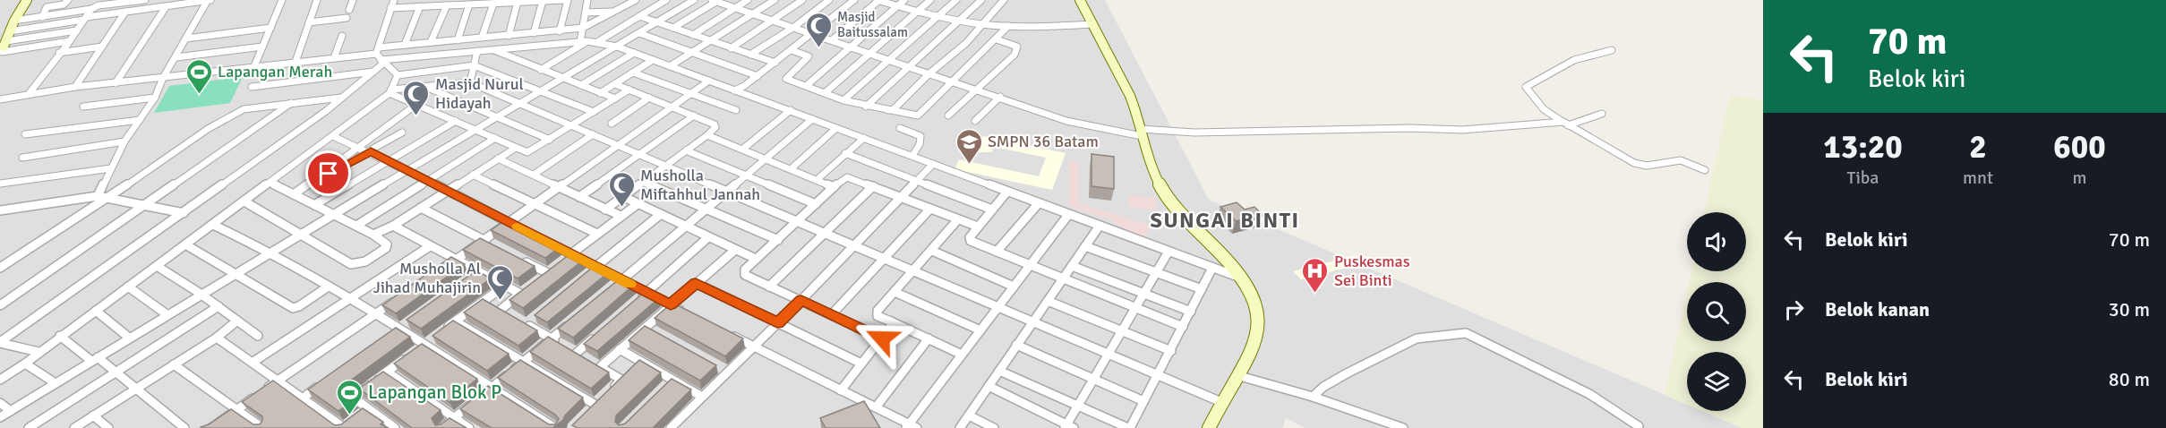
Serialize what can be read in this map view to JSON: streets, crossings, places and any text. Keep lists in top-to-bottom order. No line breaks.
{"districts":["SUNGAI BINTI"],"places":{"mosque":["Masjid Baitussalam","Masjid Nurul Hidayah","Musholla Miftahhul Jannah","Musholla Al Jihad Muhajirin"],"sports":["Lapangan Merah","Lapangan Blok P"],"school or university":["SMPN 36 Batam"],"hospital":["Puskesmas Sei Binti"]},"page":{"turn":["70 m","Belok kiri"],"eta":["13:20","Tiba","2","mnt","600","m"],"list":[{"name":"Belok kiri","value":"70 m"},{"name":"Belok kanan","value":"30 m"},{"name":"Belok kiri","value":"80 m"}]}}
